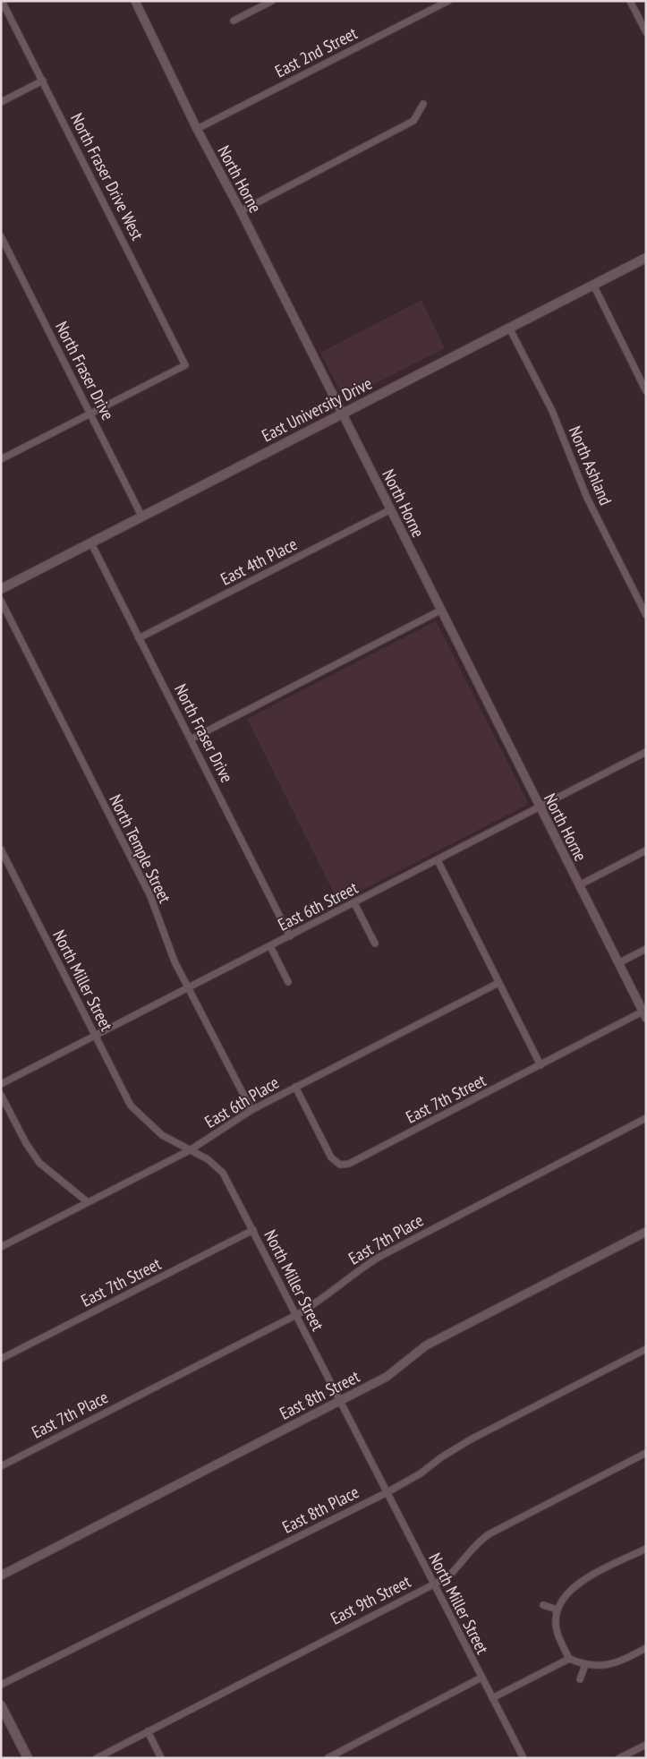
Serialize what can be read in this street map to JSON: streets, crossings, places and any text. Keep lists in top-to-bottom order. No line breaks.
{"streets":{"main road":["East University Drive"],"street":["East 2nd Street","North Fraser Drive West","North Horne","North Fraser Drive","North Ashland","East 4th Place","North Temple Street","East 6th Street","North Miller Street","East 7th Street","East 6th Place","East 7th Place","East 8th Street","East 8th Place","East 9th Street"]},"crossings":[["East 2nd Street","North Horne"],["North Fraser Drive West","North Fraser Drive"],["North Horne","East University Drive"],["North Horne","East 4th Place"],["North Horne","East 6th Street"],["North Horne","East 7th Street"],["North Fraser Drive","East University Drive"],["North Fraser Drive","East 4th Place"],["North Fraser Drive","East 6th Street"],["East University Drive","North Ashland"],["North Temple Street","East 6th Street"],["North Temple Street","East 6th Place"],["East 6th Street","North Miller Street"],["North Miller Street","East 7th Street"],["North Miller Street","East 6th Place"],["North Miller Street","East 7th Place"],["North Miller Street","East 8th Street"],["North Miller Street","East 8th Place"],["North Miller Street","East 9th Street"],["East 7th Street","East 6th Place"]]}
